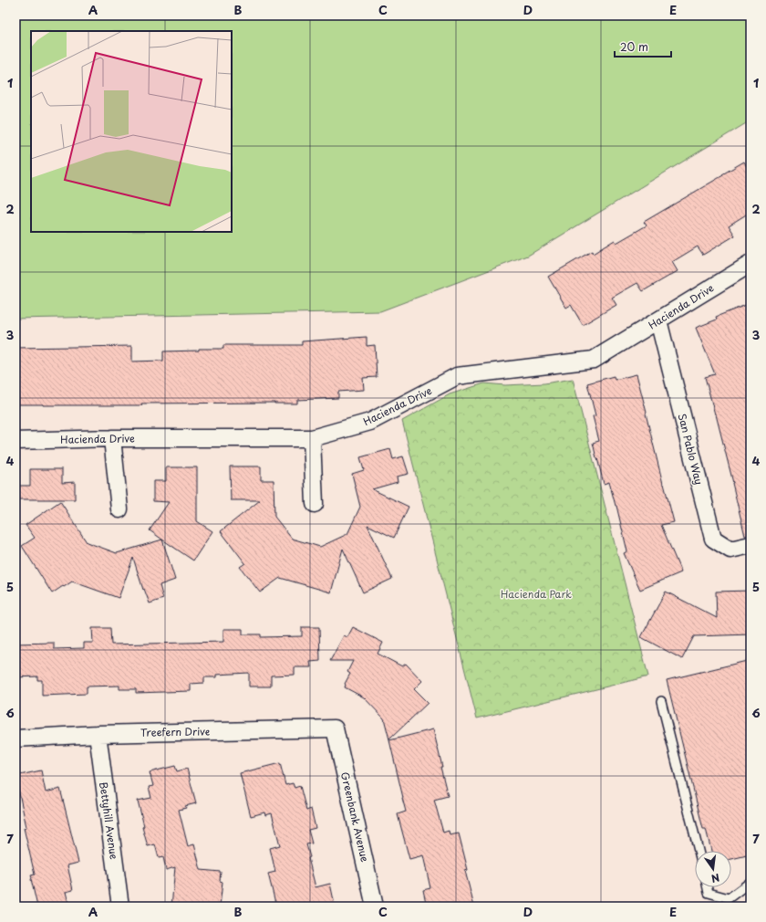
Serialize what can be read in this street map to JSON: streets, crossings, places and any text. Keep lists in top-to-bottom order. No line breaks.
{"streets":{"street":["Hacienda Drive","San Pablo Way","Treefern Drive","Greenbank Avenue","Bettyhill Avenue"]},"crossings":[["Hacienda Drive","San Pablo Way"],["Treefern Drive","Greenbank Avenue"],["Treefern Drive","Bettyhill Avenue"]],"parks":["Hacienda Park"],"scale_bar":"20 m","north":"bottom","grid":{"columns":["A","B","C","D","E"],"rows":["1","2","3","4","5","6","7"]}}
